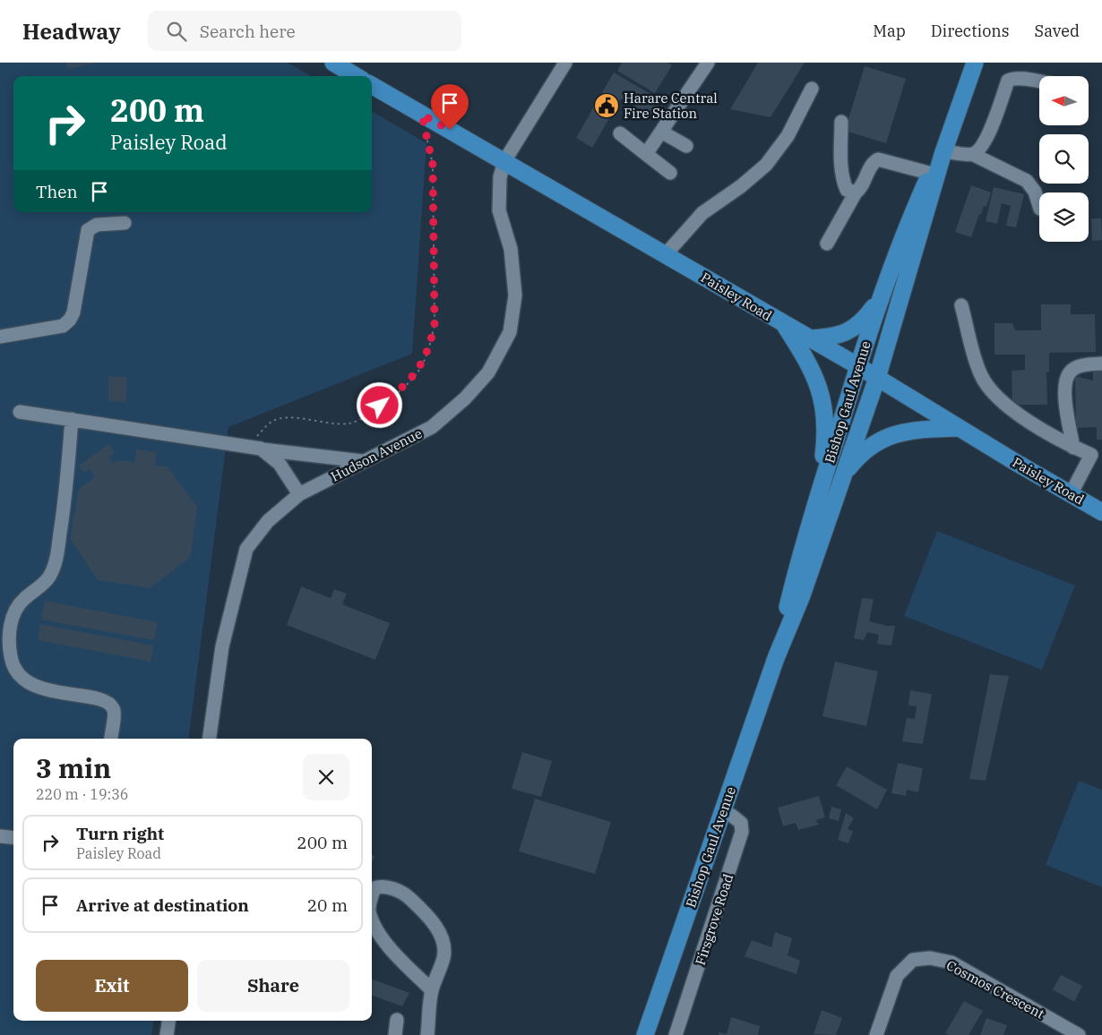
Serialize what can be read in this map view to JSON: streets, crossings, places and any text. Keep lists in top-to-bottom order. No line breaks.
{"streets":{"main road":["Paisley Road","Bishop Gaul Avenue"],"street":["Hudson Avenue","Firsgrove Road","Cosmos Crescent"]},"crossings":[["Paisley Road","Bishop Gaul Avenue"],["Paisley Road","Hudson Avenue"],["Bishop Gaul Avenue","Firsgrove Road"]],"places":{"public building":["Harare Central Fire Station"]},"north":"left","page":{"header":"Headway","search":"Search here","nav":["Map","Directions","Saved"],"turn":["200 m","Paisley Road"],"then":"Then","heading":["3 min","220 m · 19:36"],"list":[{"name":"Turn right","note":"Paisley Road","value":"200 m"},{"name":"Arrive at destination","value":"20 m"}],"buttons":["Exit","Share"]}}
